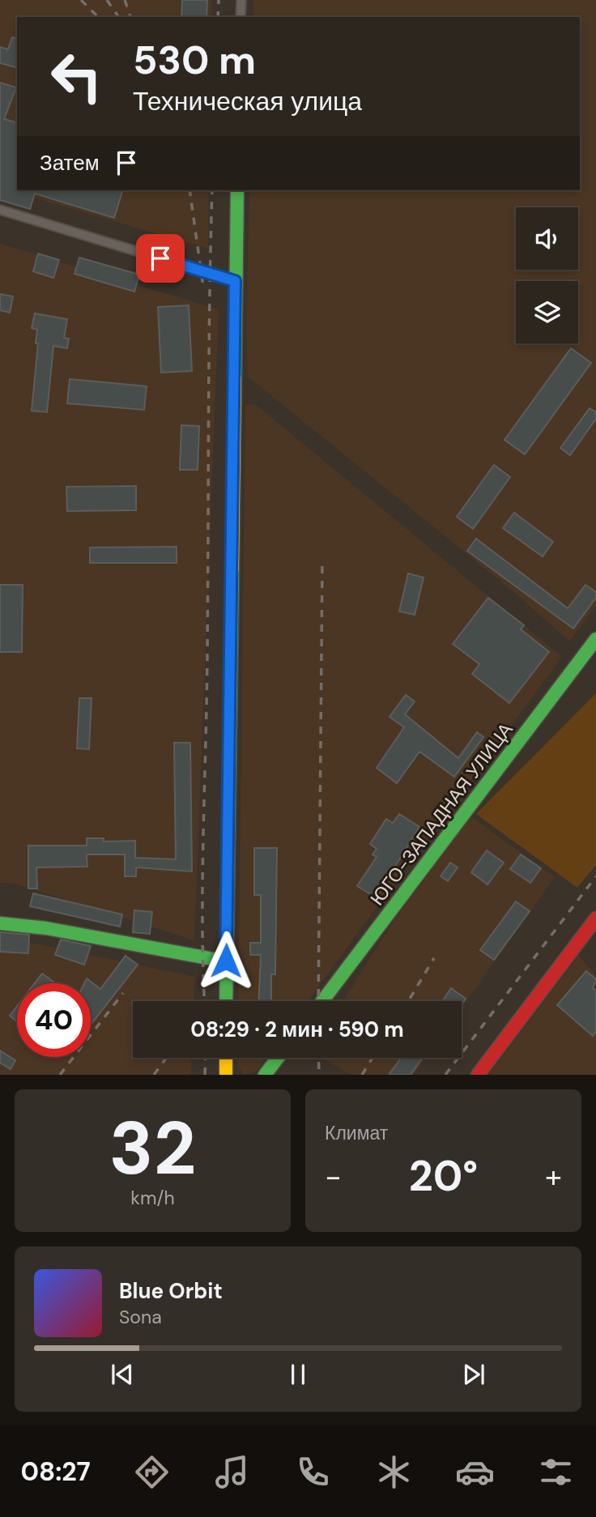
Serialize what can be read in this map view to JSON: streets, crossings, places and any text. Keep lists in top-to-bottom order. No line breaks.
{"streets":{"street":["ЮГО-ЗАПАДНАЯ УЛИЦА"]},"page":{"turn":["530 m","Техническая улица"],"then":"Затем","limit":"40","trip":"08:29 · 2 мин · 590 m","tile":[["32","km/h"],"Климат"],"heat":["−","20°","+"],"song":["Blue Orbit","Sona"],"tabs":"08:27"}}
